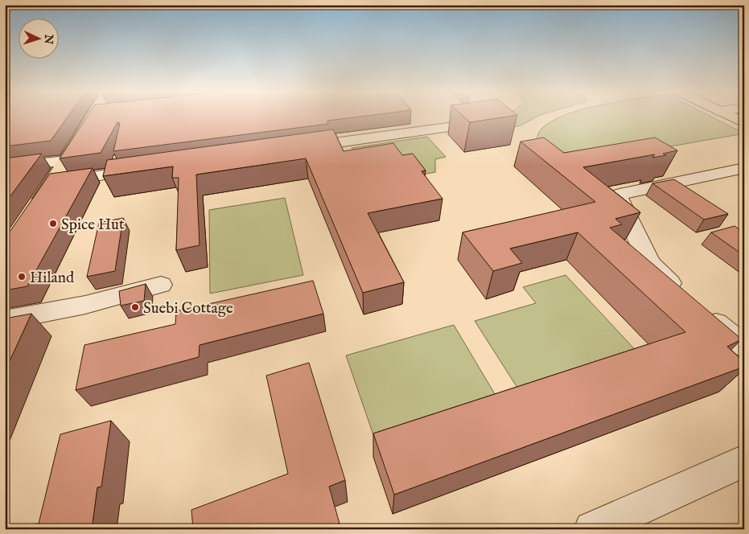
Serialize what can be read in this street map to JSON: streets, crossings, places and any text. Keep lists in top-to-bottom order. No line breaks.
{"places":["Spice Hut","Hiland","Suebi Cottage"],"north":"right"}
